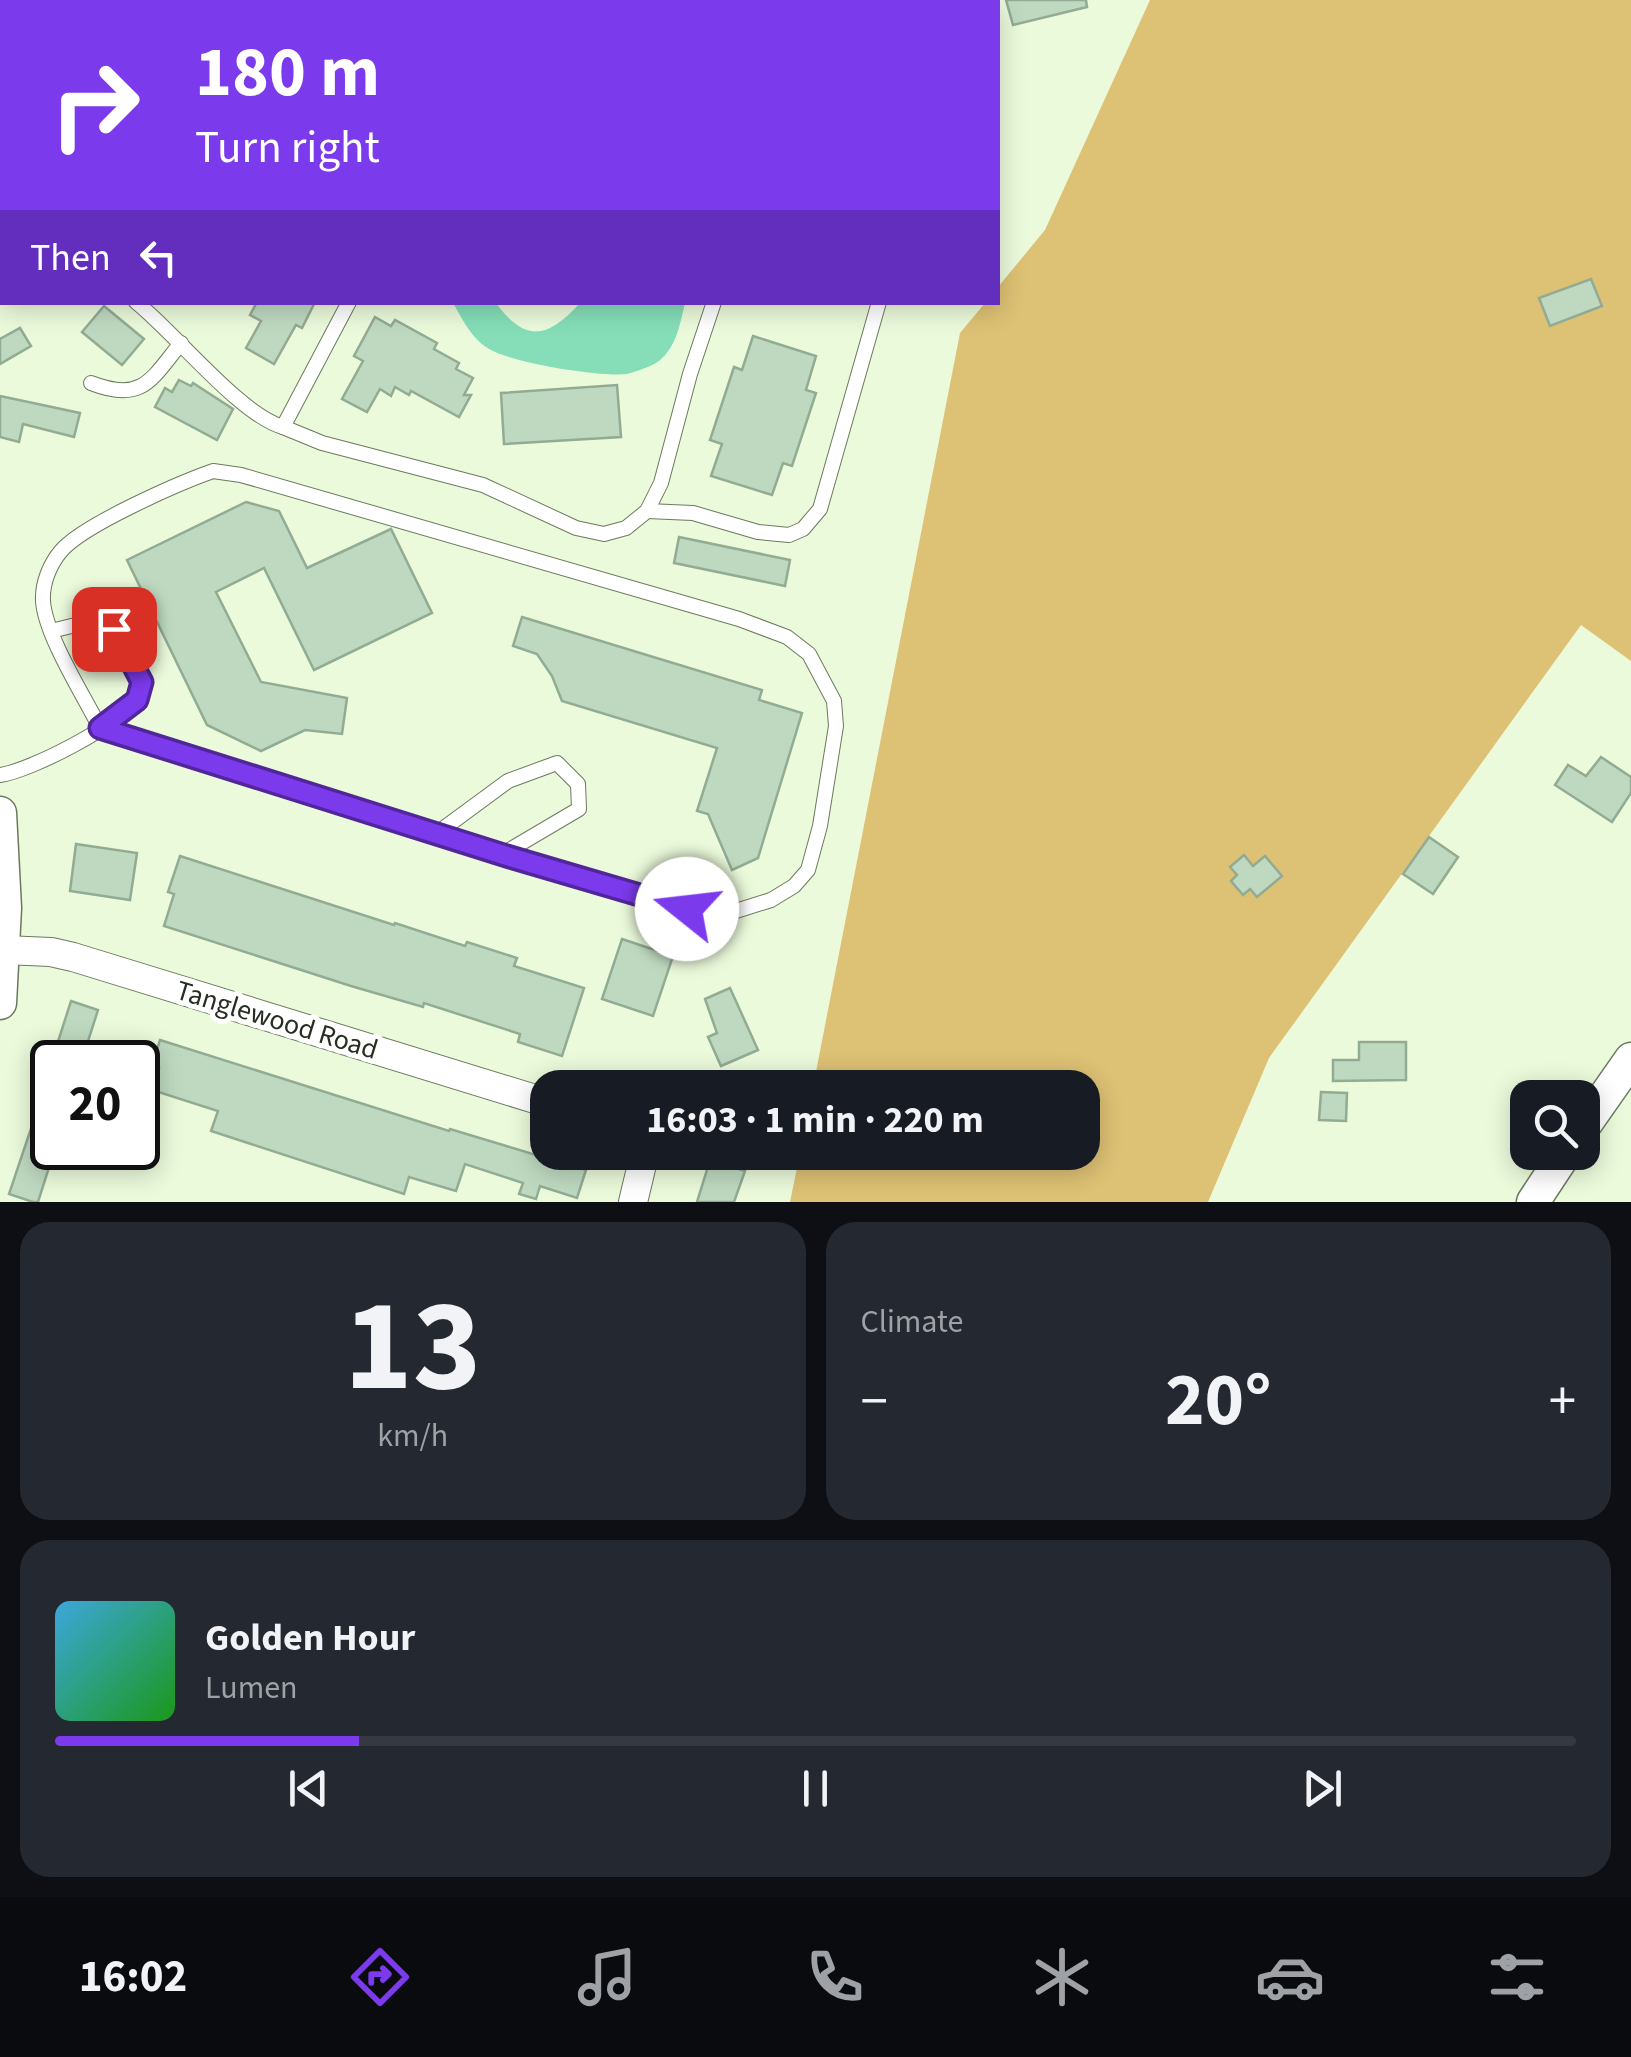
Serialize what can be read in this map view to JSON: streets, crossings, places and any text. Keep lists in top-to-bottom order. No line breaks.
{"streets":{"street":["Tanglewood Road"]},"page":{"turn":["180 m","Turn right"],"then":"Then","limit":"20","trip":"16:03 · 1 min · 220 m","tile":[["13","km/h"],"Climate"],"heat":["−","20°","+"],"song":["Golden Hour","Lumen"],"tabs":"16:02"}}
